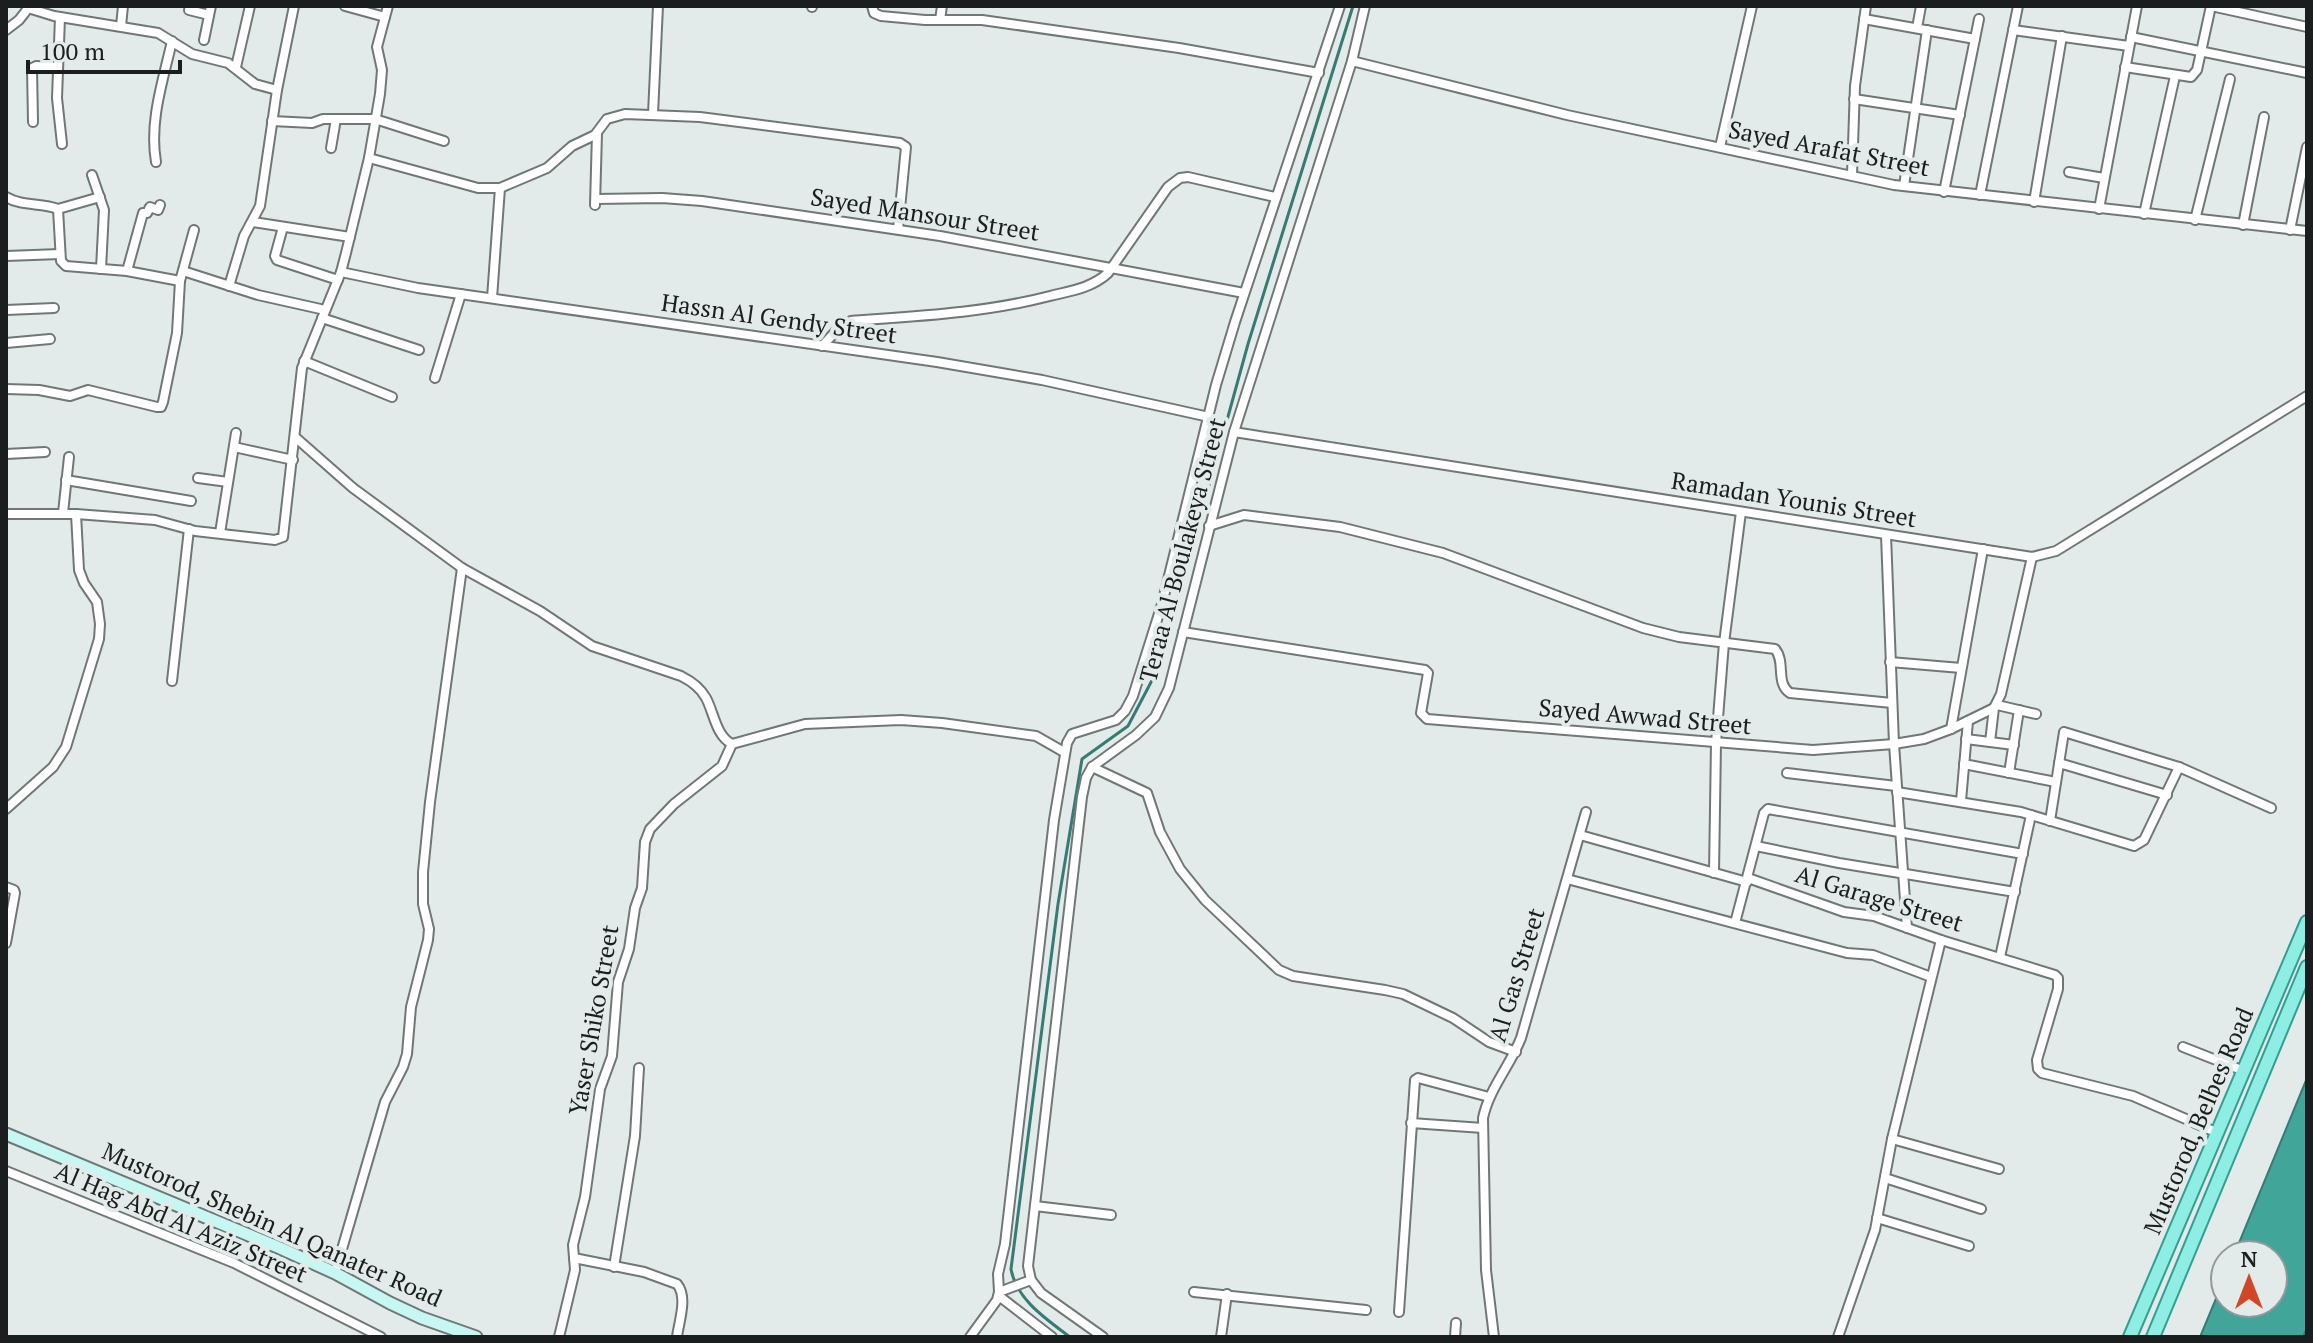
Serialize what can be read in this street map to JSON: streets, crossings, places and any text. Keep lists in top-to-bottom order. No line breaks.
{"streets":{"main road":["Mustorod, Belbes Road","Mustorod, Shebin Al Qanater Road"],"street":["Sayed Arafat Street","Sayed Mansour Street","Hassn Al Gendy Street","Ramadan Younis Street","Teraa Al Boulakeya Street","Sayed Awwad Street","Al Garage Street","Al Gas Street","Yaser Shiko Street","Al Hag Abd Al Aziz Street"]},"crossings":[["Sayed Arafat Street","Teraa Al Boulakeya Street"],["Sayed Mansour Street","Teraa Al Boulakeya Street"],["Hassn Al Gendy Street","Teraa Al Boulakeya Street"],["Ramadan Younis Street","Teraa Al Boulakeya Street"],["Teraa Al Boulakeya Street","Sayed Awwad Street"],["Al Garage Street","Al Gas Street"],["Al Garage Street","Mustorod, Belbes Road"]],"scale_bar":"100 m","north":"top"}
